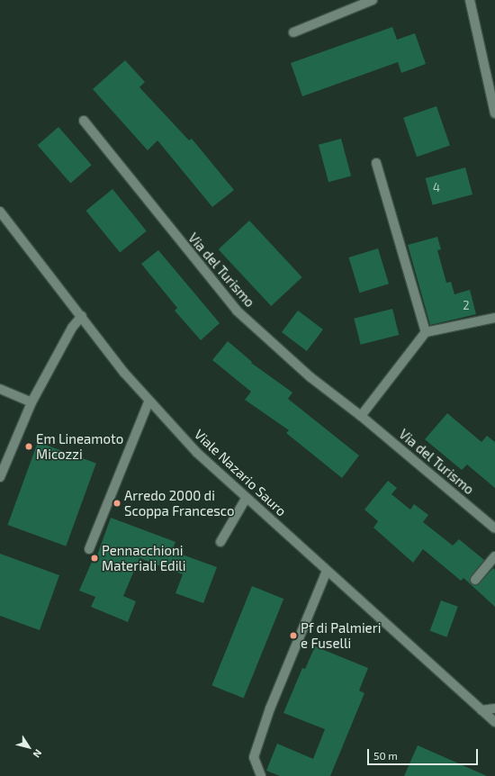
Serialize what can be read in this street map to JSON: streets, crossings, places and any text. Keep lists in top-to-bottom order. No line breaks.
{"streets":{"street":["Via del Turismo","Viale Nazario Sauro"]},"places":["Em Lineamoto Micozzi","Arredo 2000 di Scoppa Francesco","Pennacchioni Materiali Edili","Pf di Palmieri e Fuselli"],"house_numbers":["4","2"],"scale_bar":"50 m","north":"bottom right"}
